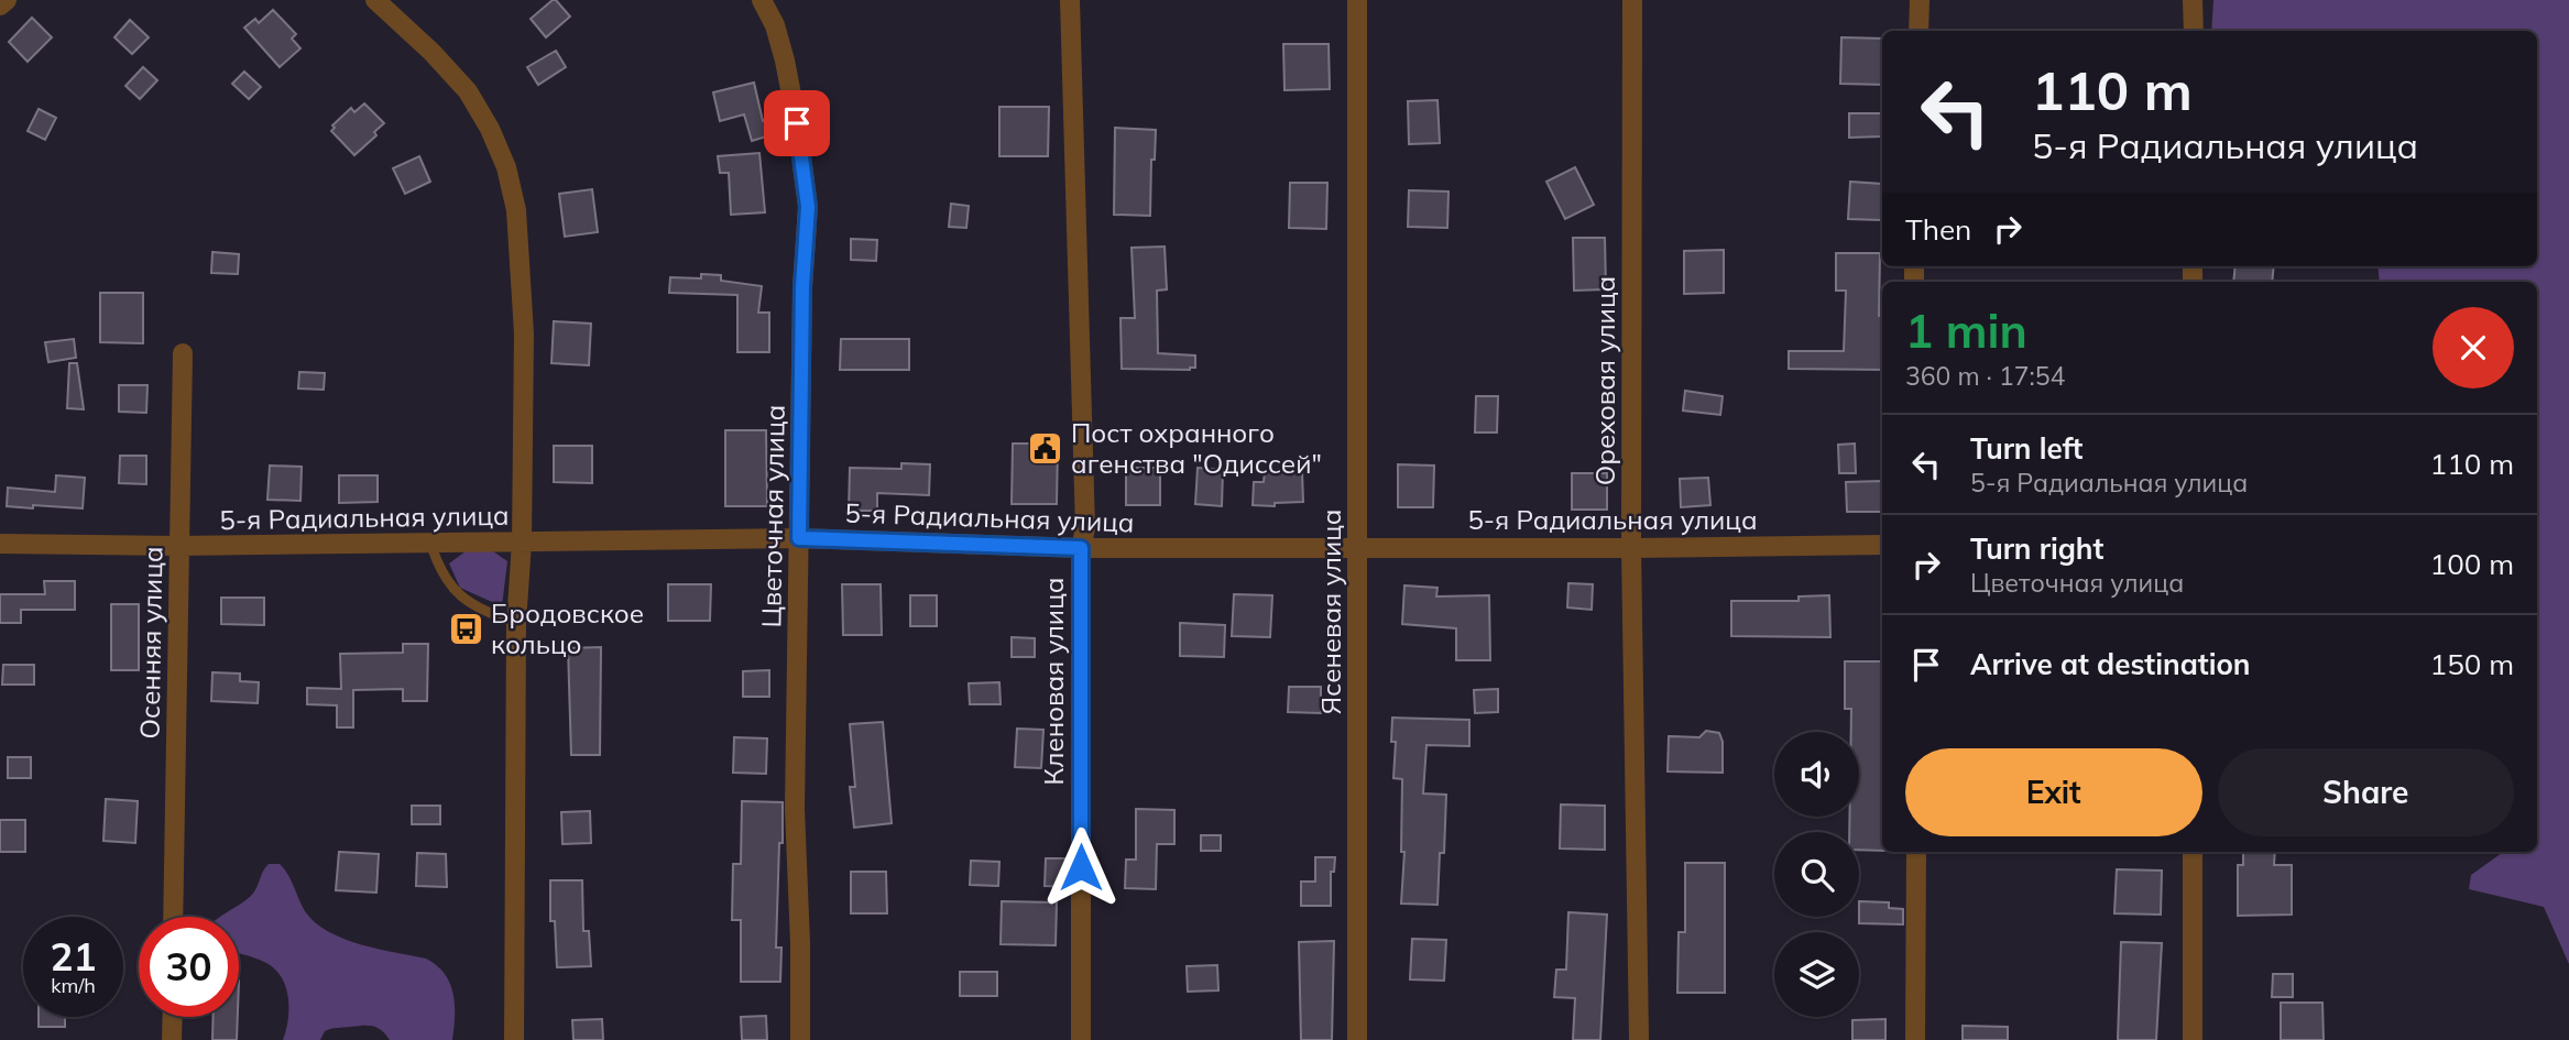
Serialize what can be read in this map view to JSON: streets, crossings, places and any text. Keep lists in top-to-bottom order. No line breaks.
{"streets":{"street":["Ореховая улица","Цветочная улица","5-я Радиальная улица","Ясеневая улица","Осенняя улица","Кленовая улица"]},"crossings":[["Ореховая улица","5-я Радиальная улица"],["Цветочная улица","5-я Радиальная улица"],["5-я Радиальная улица","Ясеневая улица"],["5-я Радиальная улица","Осенняя улица"],["5-я Радиальная улица","Кленовая улица"]],"places":{"public building":["Пост охранного агенства \"Одисcей\""],"bus stop":["Бродовское кольцо"]},"page":{"turn":["110 m","5-я Радиальная улица"],"then":"Then","heading":["1 min","360 m · 17:54"],"list":[{"name":"Turn left","note":"5-я Радиальная улица","value":"110 m"},{"name":"Turn right","note":"Цветочная улица","value":"100 m"},{"name":"Arrive at destination","value":"150 m"}],"buttons":["Exit","Share"],"speed":"21 km/h","limit":"30"}}
